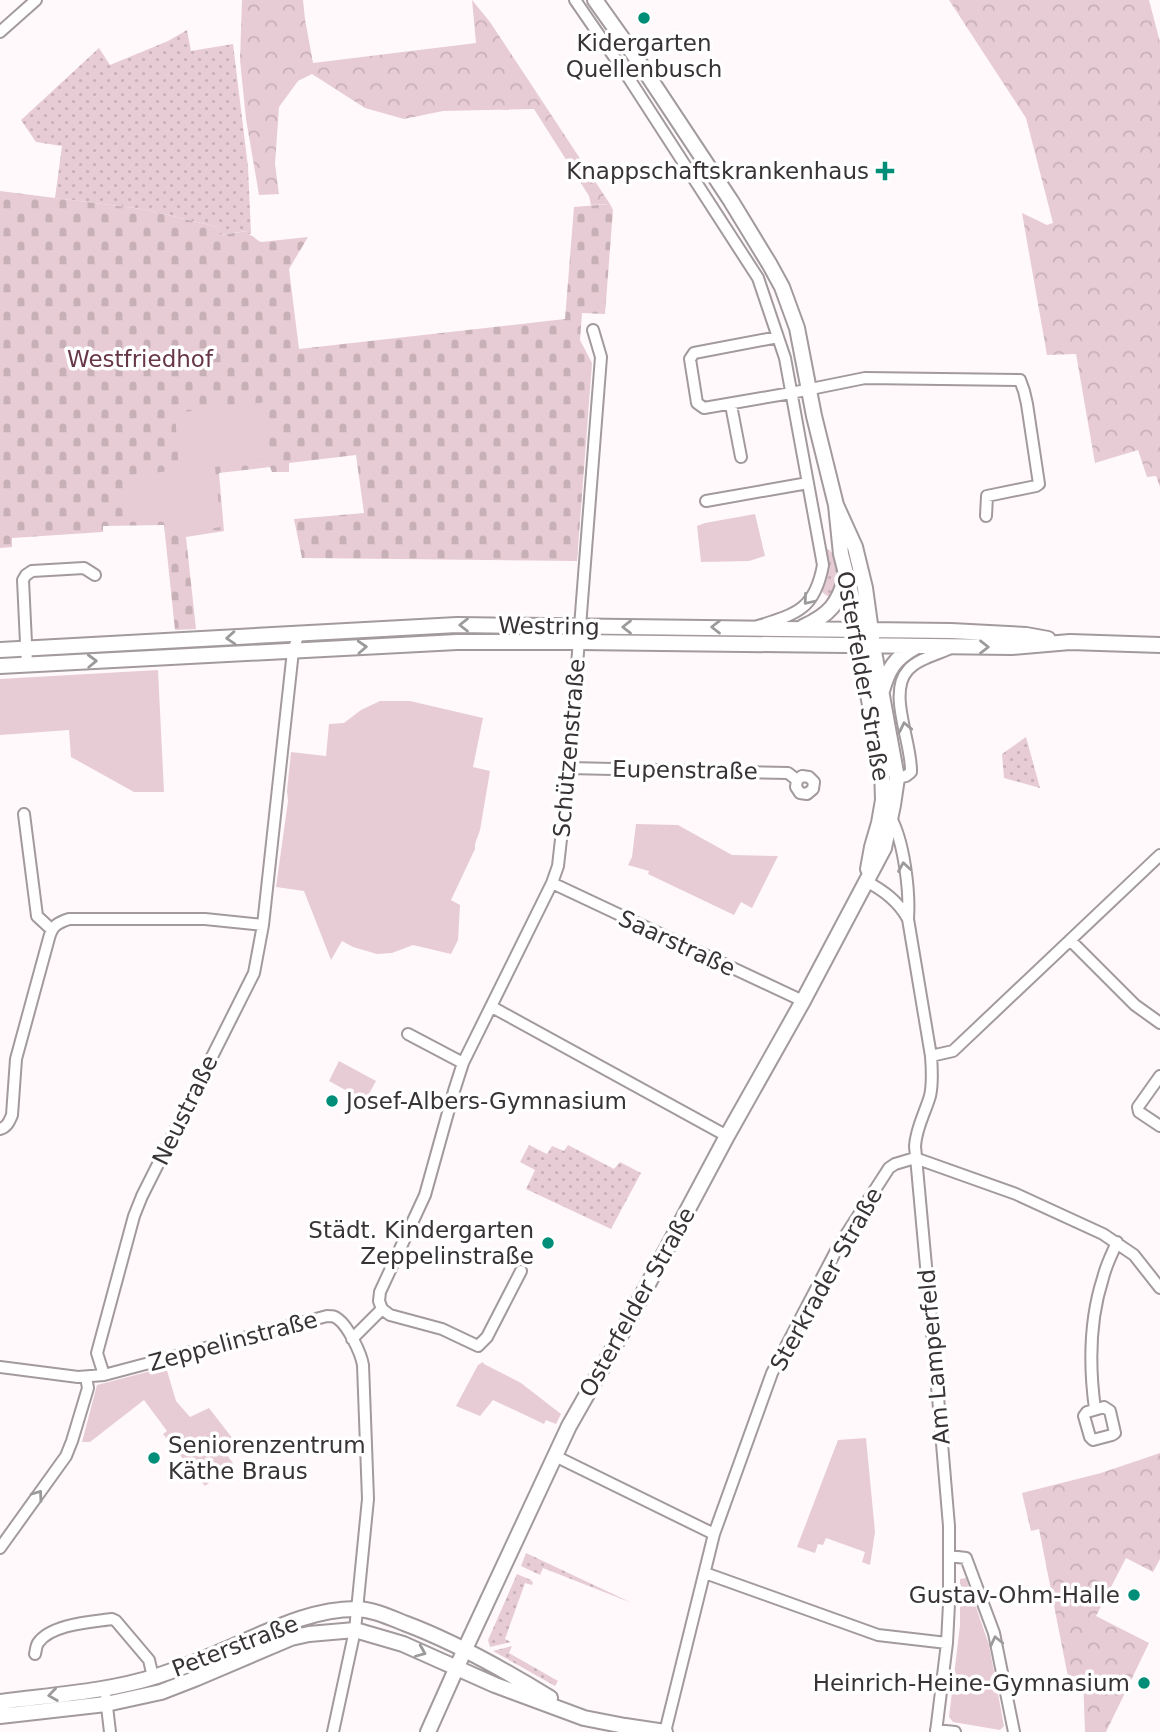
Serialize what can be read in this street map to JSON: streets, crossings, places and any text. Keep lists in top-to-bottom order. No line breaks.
{"streets":{"main road":["Westring","Osterfelder Straße","Peterstraße"],"street":["Schützenstraße","Eupenstraße","Saarstraße","Neustraße","Sterkrader Straße","Zeppelinstraße","Am Lamperfeld"]},"crossings":[["Westring","Osterfelder Straße"],["Westring","Schützenstraße"],["Westring","Neustraße"],["Osterfelder Straße","Saarstraße"],["Osterfelder Straße","Peterstraße"],["Schützenstraße","Eupenstraße"],["Schützenstraße","Saarstraße"],["Neustraße","Zeppelinstraße"],["Sterkrader Straße","Am Lamperfeld"]],"parks":["Westfriedhof"],"places":{"other":["Kidergarten Quellenbusch","Josef-Albers-Gymnasium","Städt. Kindergarten Zeppelinstraße","Seniorenzentrum Käthe Braus","Gustav-Ohm-Halle","Heinrich-Heine-Gymnasium"],"health":["Knappschaftskrankenhaus"]}}
